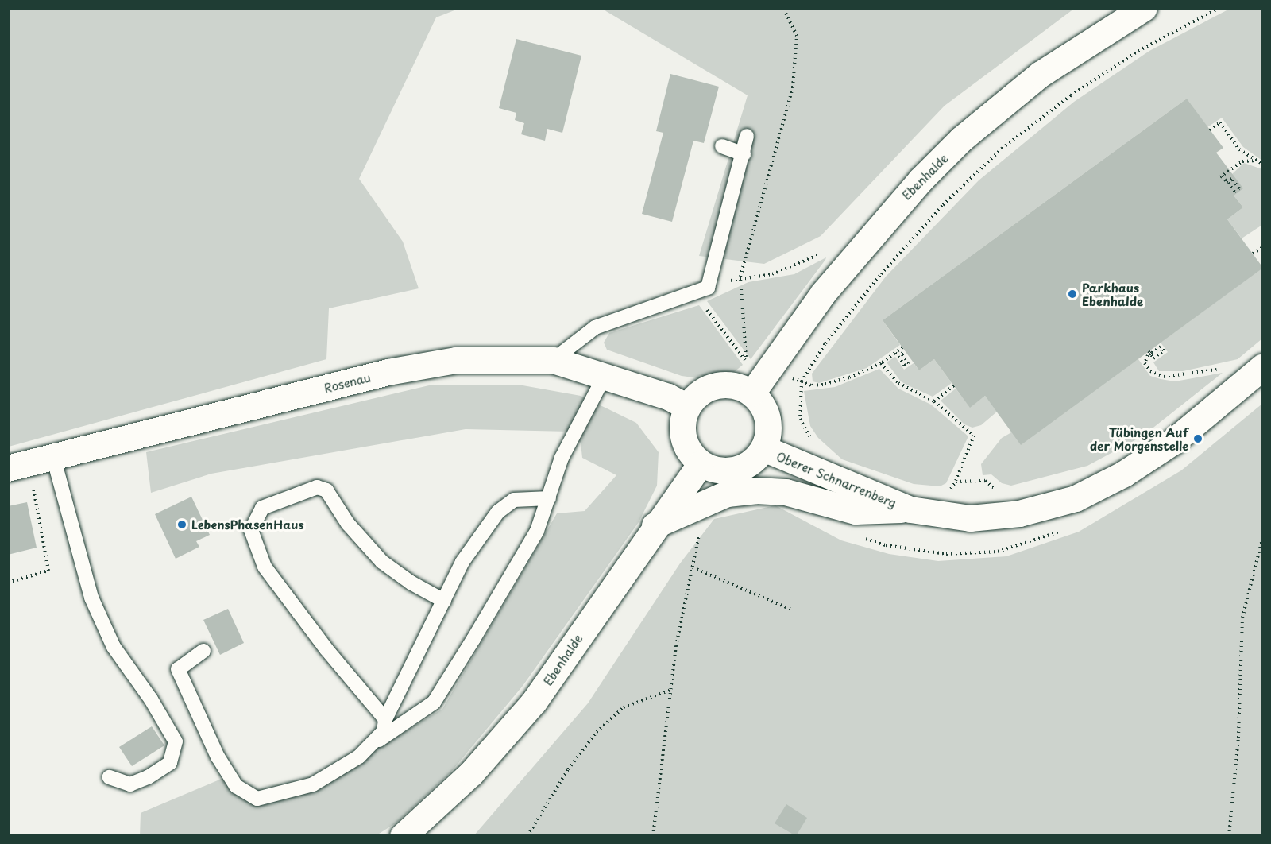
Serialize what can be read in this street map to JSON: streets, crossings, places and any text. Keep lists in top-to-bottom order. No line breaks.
{"streets":{"street":["Ebenhalde","Rosenau","Oberer Schnarrenberg"]},"crossings":[["Ebenhalde","Rosenau"],["Ebenhalde","Oberer Schnarrenberg"],["Rosenau","Oberer Schnarrenberg"]],"places":["Parkhaus Ebenhalde","Tübingen Auf der Morgenstelle","LebensPhasenHaus"]}
